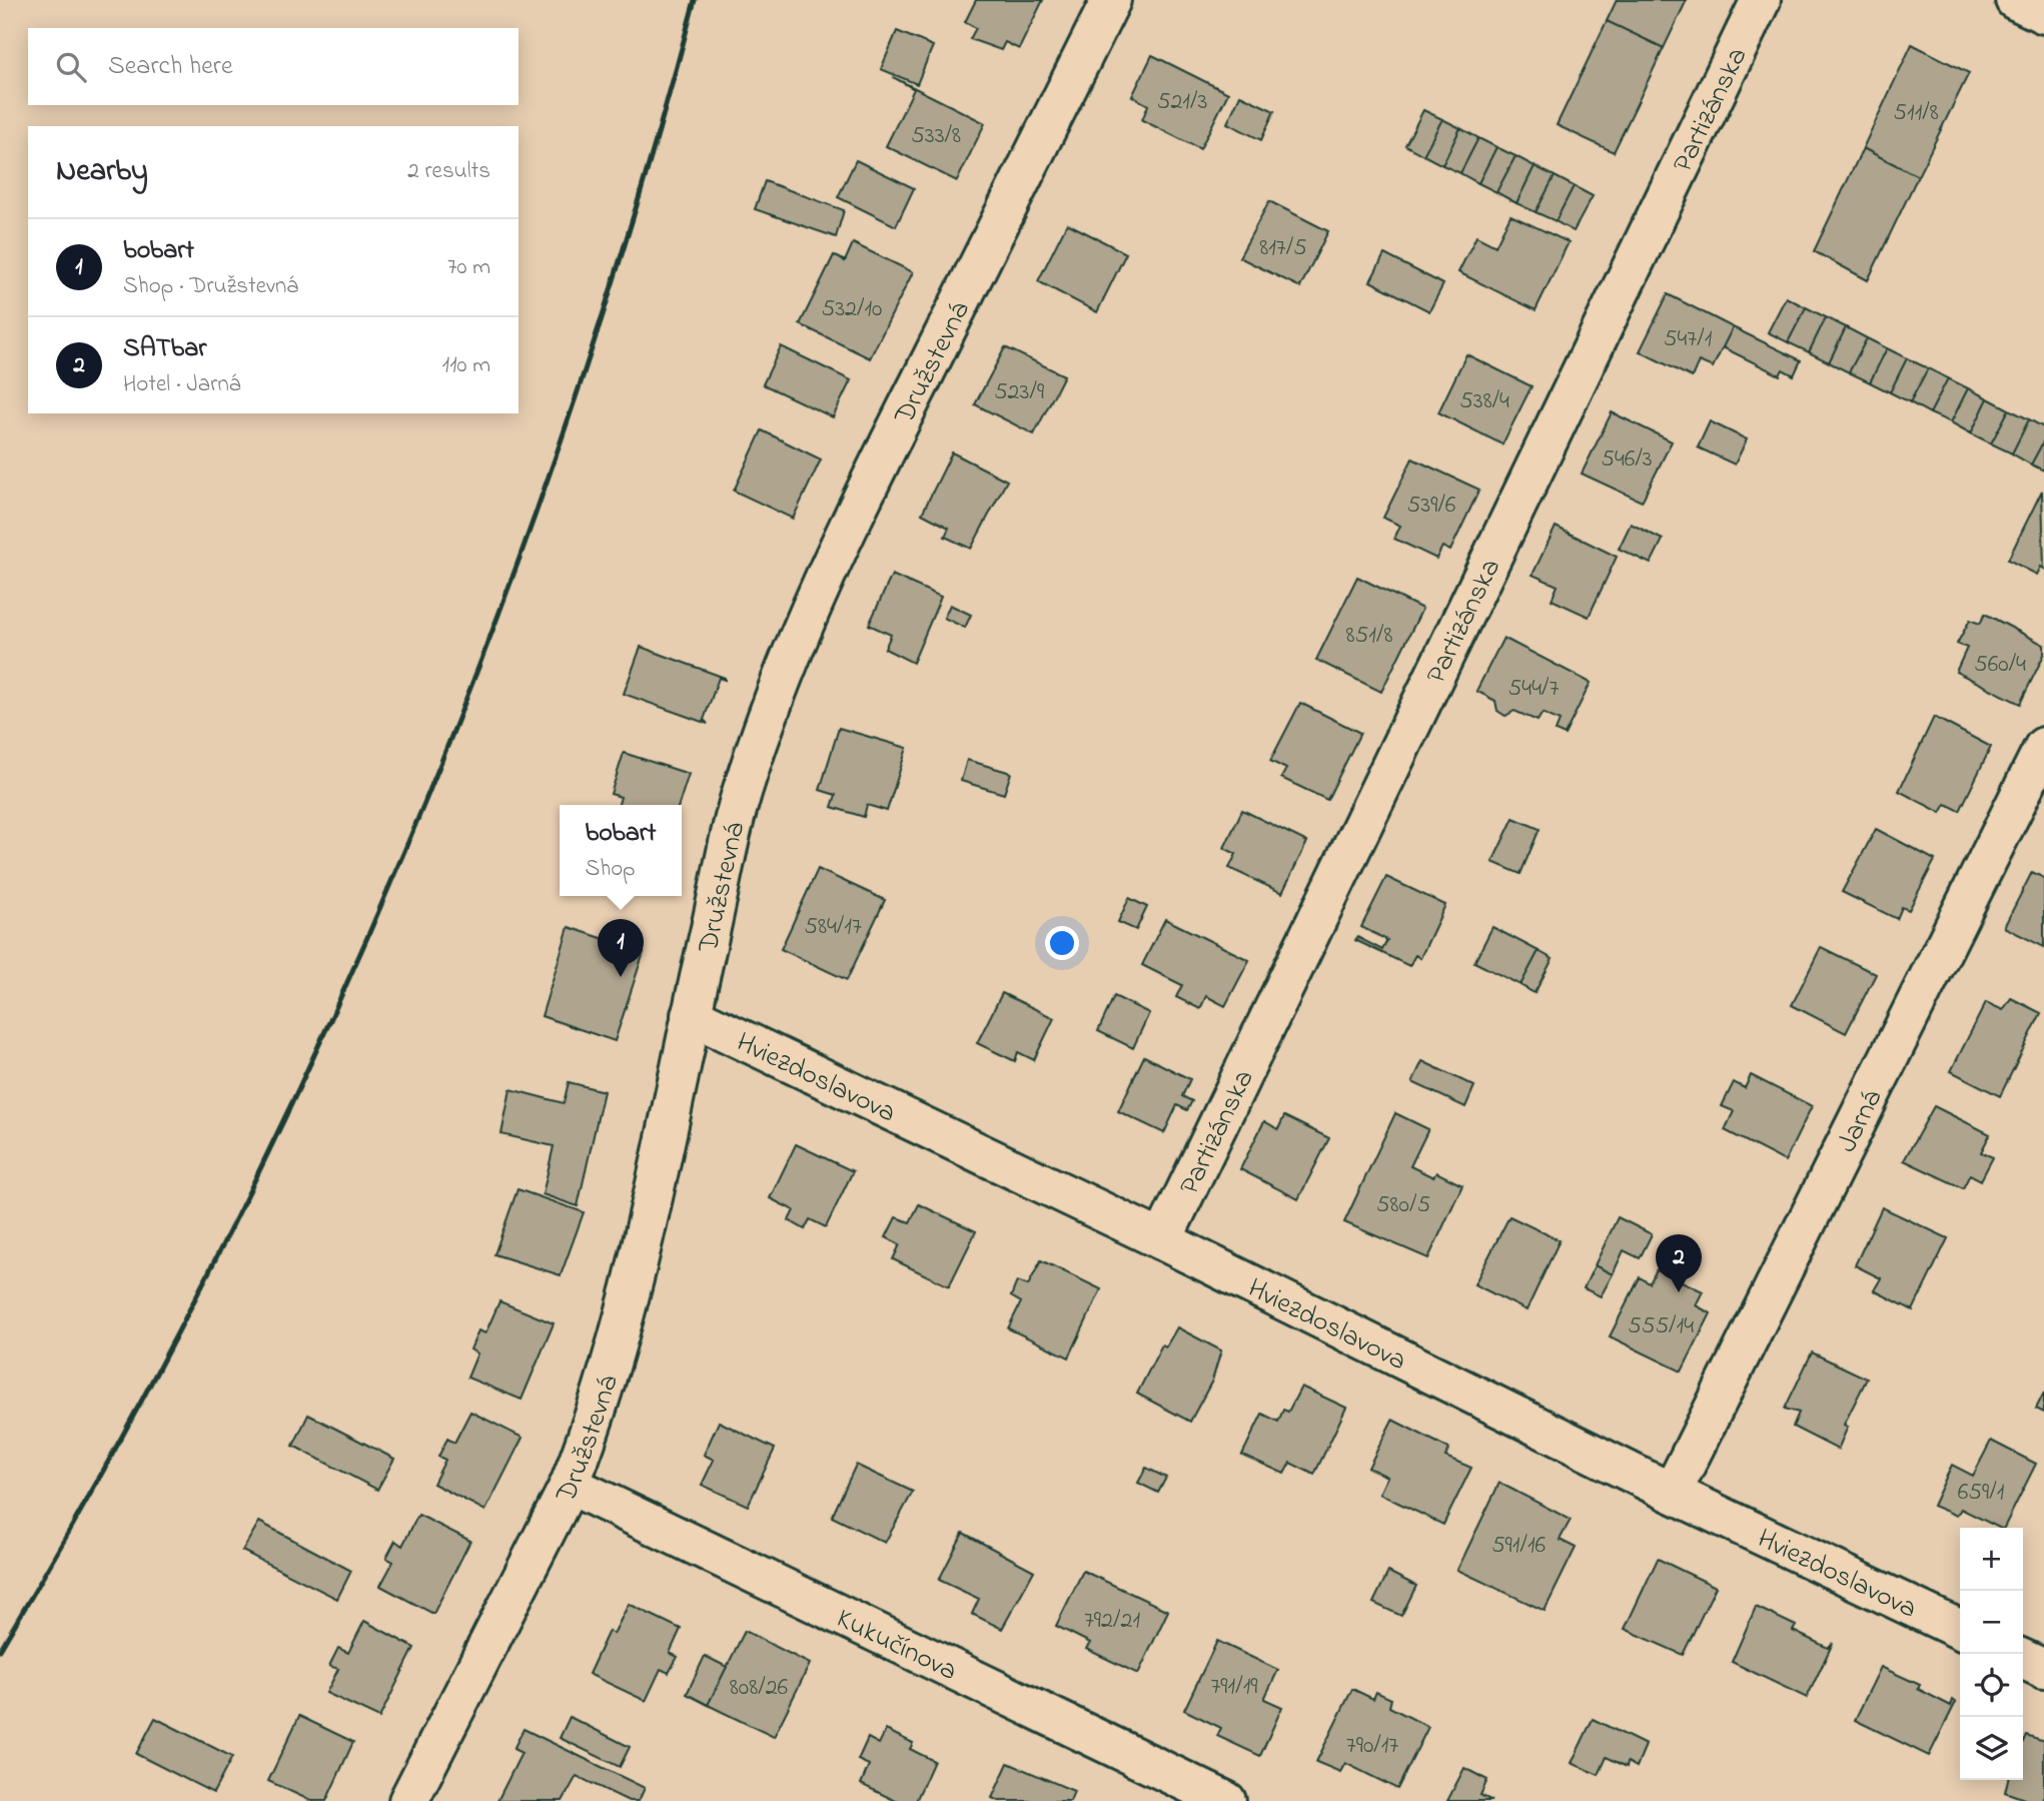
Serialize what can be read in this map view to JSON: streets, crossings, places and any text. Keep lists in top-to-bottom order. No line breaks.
{"streets":{"street":["Partizánska","Družstevná","Hviezdoslavova","Jarná","Kukučínova"]},"crossings":[["Partizánska","Hviezdoslavova"],["Družstevná","Hviezdoslavova"],["Družstevná","Kukučínova"],["Hviezdoslavova","Jarná"]],"house_numbers":["521/3","511/8","533/8","817/5","532/10","547/1","523/9","538/4","546/3","539/6","851/8","560/4","544/7","584/17","580/5","555/14","659/1","591/16","792/21","791/19","808/26","790/17"],"page":{"search":"Search here","heading":["Nearby","2 results"],"list":[{"mark":"1","name":"bobart","note":"Shop · Družstevná","value":"70 m"},{"mark":"2","name":"SATbar","note":"Hotel · Jarná","value":"110 m"}],"popup":["bobart","Shop"],"pins":["1","2"],"map_buttons":["+","−"]}}
